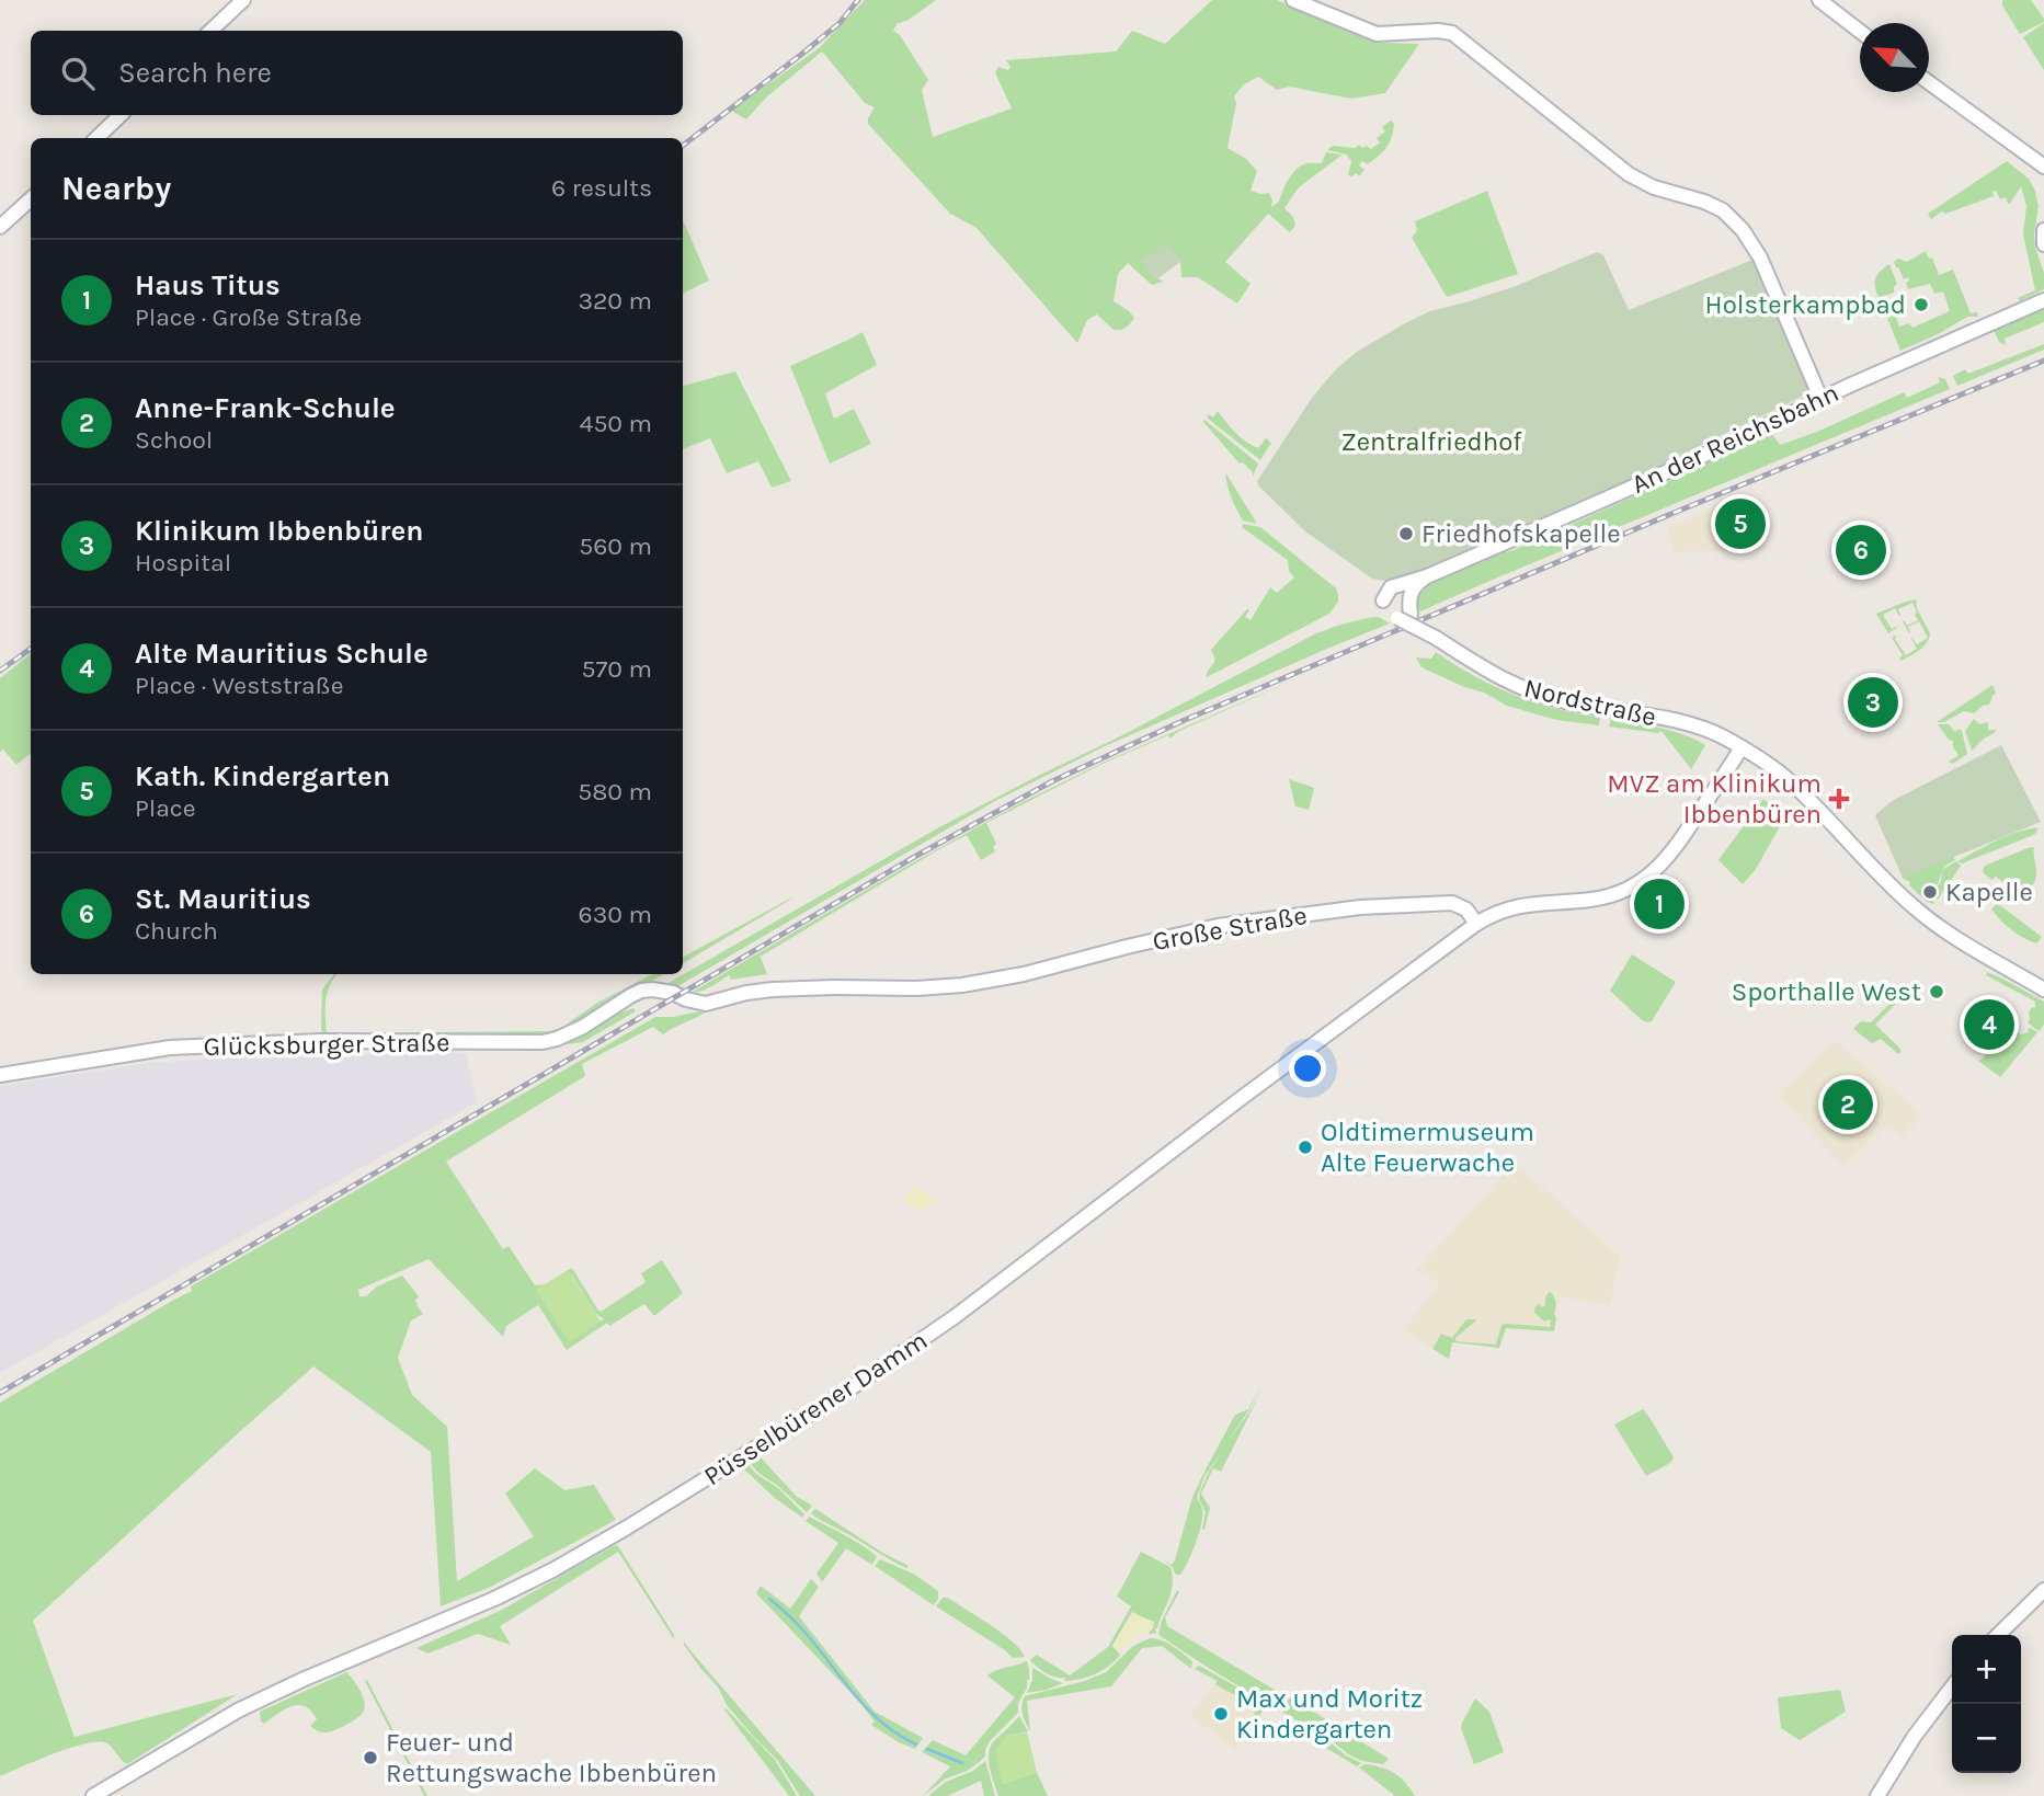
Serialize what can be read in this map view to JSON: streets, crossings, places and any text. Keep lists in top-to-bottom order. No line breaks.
{"streets":{"main road":["An der Reichsbahn","Nordstraße","Große Straße","Glücksburger Straße","Püsselbürener Damm"]},"crossings":[["Große Straße","Glücksburger Straße"],["Große Straße","Püsselbürener Damm"]],"parks":["Zentralfriedhof"],"places":{"other":["Holsterkampbad","Friedhofskapelle","Kapelle","Sporthalle West","Oldtimermuseum Alte Feuerwache","Max und Moritz Kindergarten","Feuer- und Rettungswache Ibbenbüren"],"health":["MVZ am Klinikum Ibbenbüren"]},"north":"top left","page":{"search":"Search here","heading":["Nearby","6 results"],"list":[{"mark":"1","name":"Haus Titus","note":"Place · Große Straße","value":"320 m"},{"mark":"2","name":"Anne-Frank-Schule","note":"School","value":"450 m"},{"mark":"3","name":"Klinikum Ibbenbüren","note":"Hospital","value":"560 m"},{"mark":"4","name":"Alte Mauritius Schule","note":"Place · Weststraße","value":"570 m"},{"mark":"5","name":"Kath. Kindergarten","note":"Place","value":"580 m"},{"mark":"6","name":"St. Mauritius","note":"Church","value":"630 m"}],"pins":["5","6","3","1","4","2"],"map_buttons":["+","−"]}}
